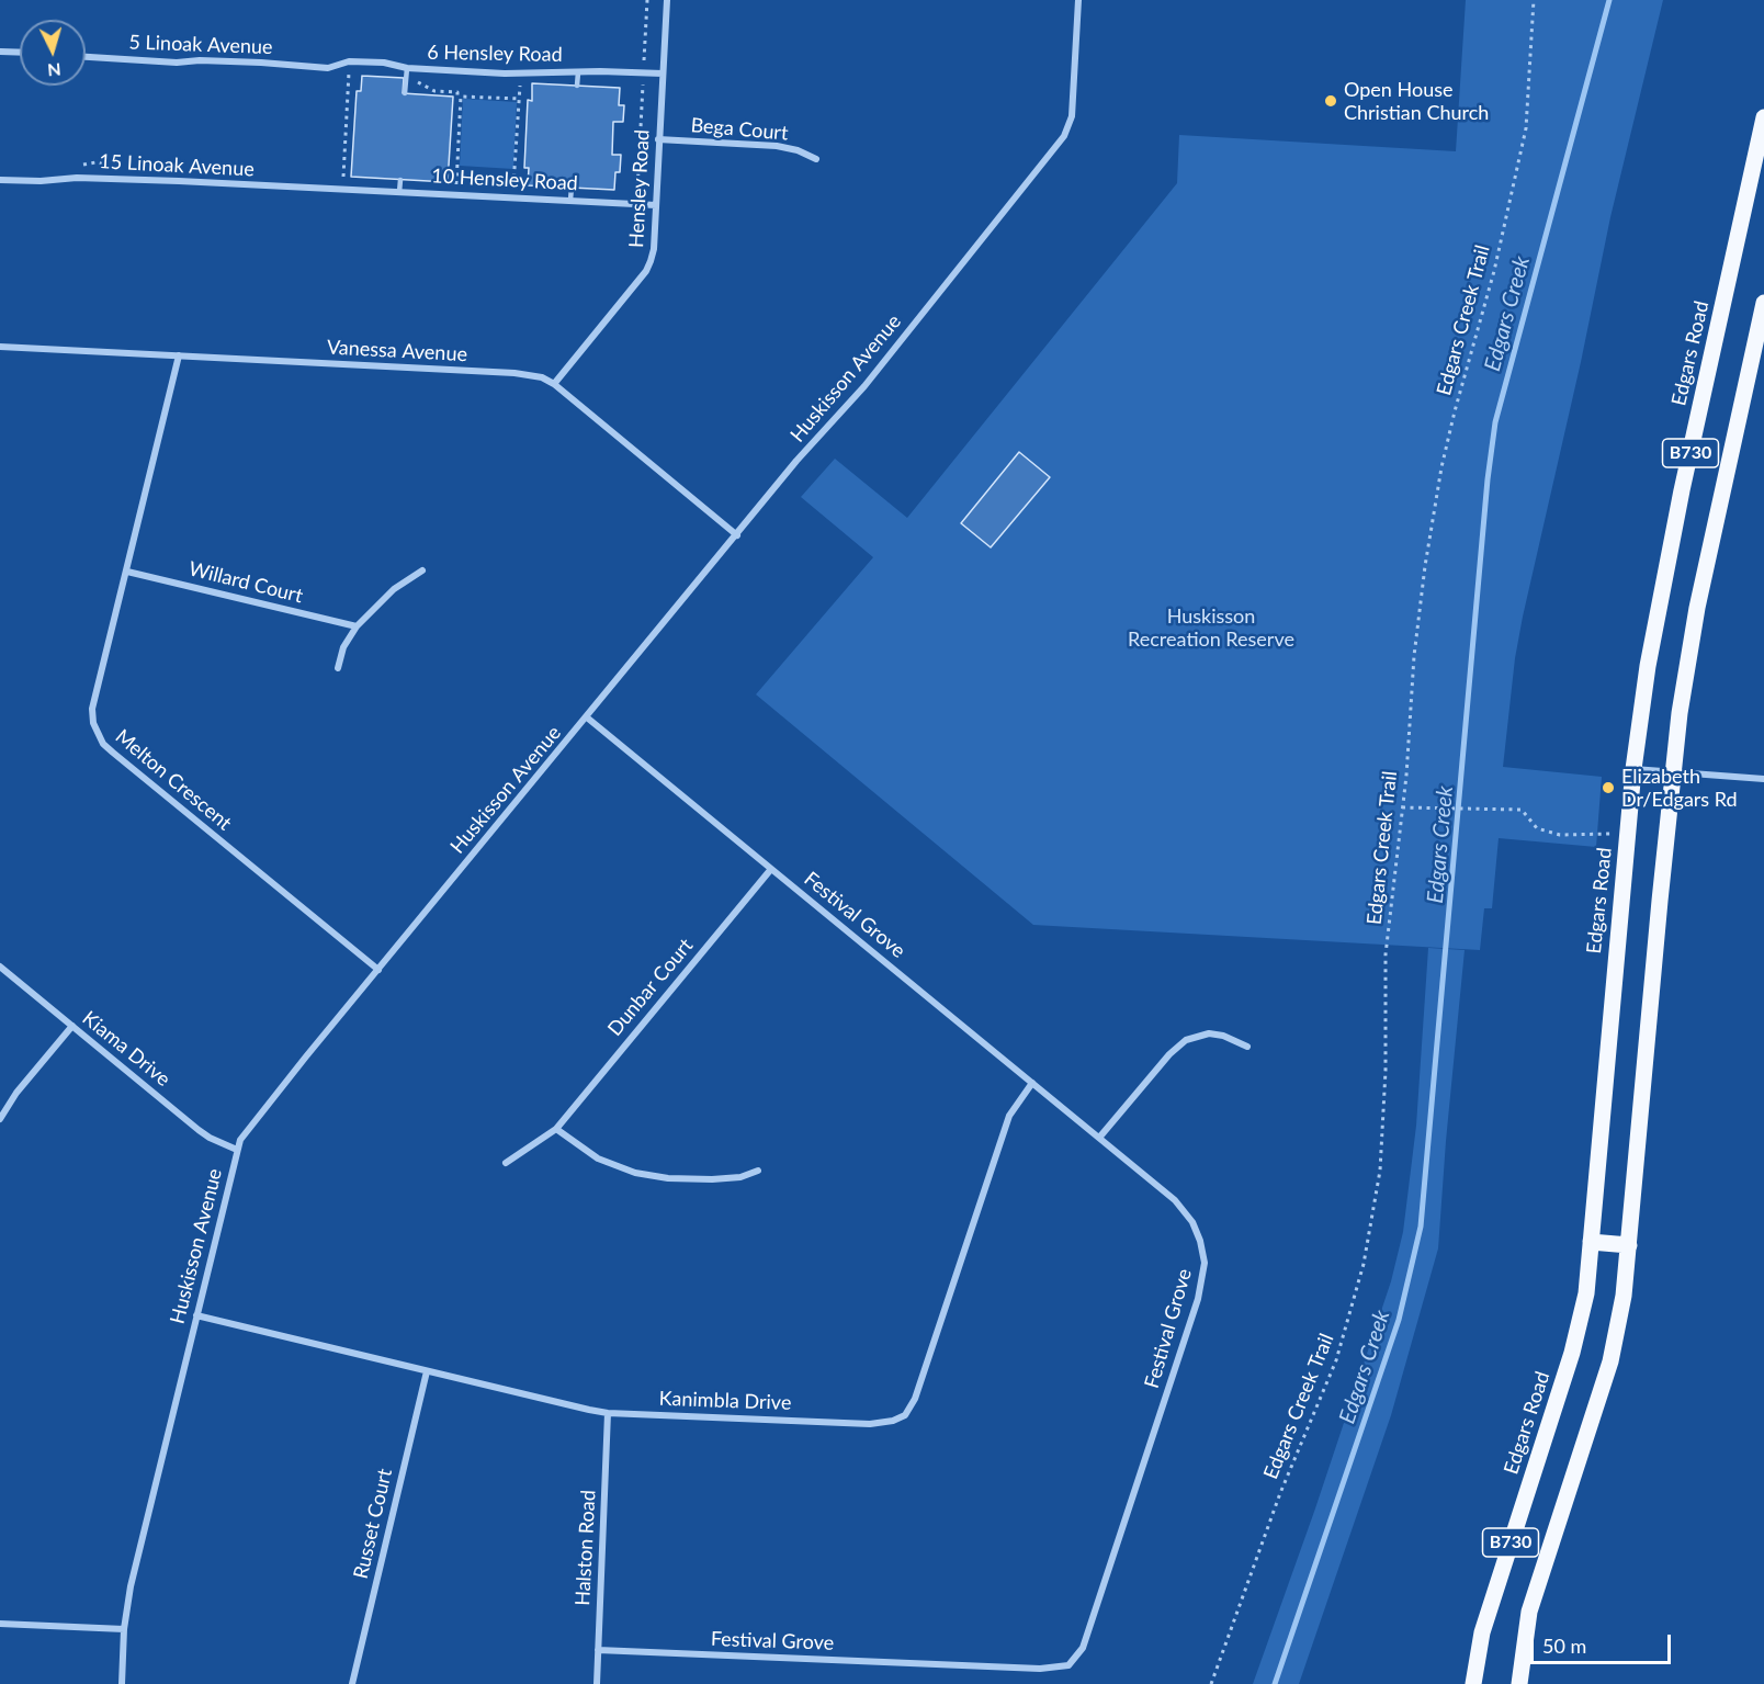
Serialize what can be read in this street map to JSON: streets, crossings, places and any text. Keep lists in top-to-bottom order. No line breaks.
{"streets":{"main road":["Edgars Road","B730"],"street":["5 Linoak Avenue","6 Hensley Road","Bega Court","15 Linoak Avenue","10 Hensley Road","Hensley Road","Vanessa Avenue","Huskisson Avenue","Willard Court","Melton Crescent","Festival Grove","Dunbar Court","Kiama Drive","Kanimbla Drive","Russet Court","Halston Road"],"path":["Edgars Creek Trail"]},"crossings":[["5 Linoak Avenue","6 Hensley Road"],["6 Hensley Road","Hensley Road"],["Bega Court","Hensley Road"],["15 Linoak Avenue","10 Hensley Road"],["10 Hensley Road","Hensley Road"],["Hensley Road","Vanessa Avenue"],["Vanessa Avenue","Huskisson Avenue"],["Vanessa Avenue","Melton Crescent"],["Huskisson Avenue","Melton Crescent"],["Huskisson Avenue","Festival Grove"],["Huskisson Avenue","Kiama Drive"],["Huskisson Avenue","Kanimbla Drive"],["Willard Court","Melton Crescent"],["Festival Grove","Dunbar Court"],["Festival Grove","Kanimbla Drive"],["Festival Grove","Halston Road"],["Kanimbla Drive","Russet Court"],["Kanimbla Drive","Halston Road"]],"water":["Edgars Creek"],"parks":["Huskisson Recreation Reserve"],"places":["Open House Christian Church","Elizabeth Dr/Edgars Rd"],"scale_bar":"50 m","north":"bottom"}
